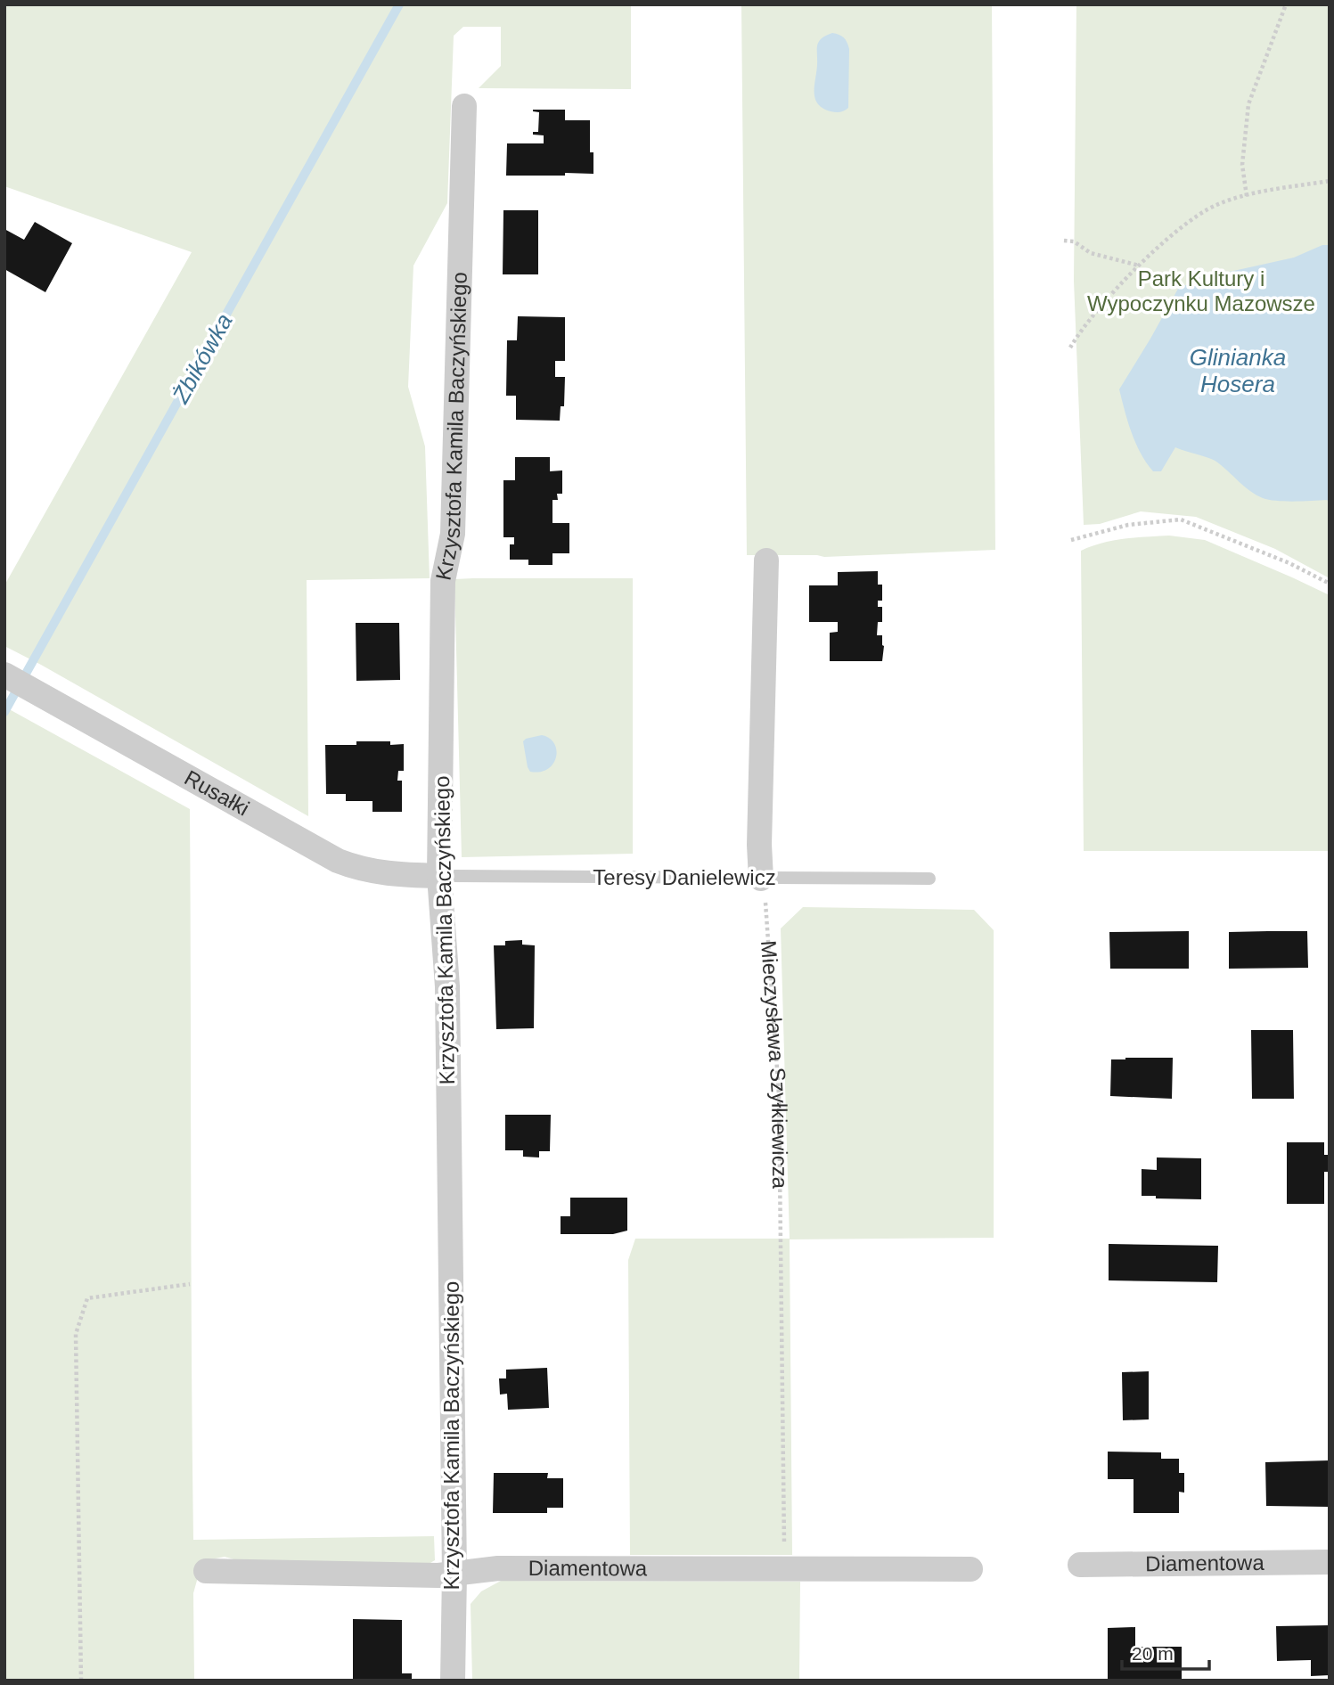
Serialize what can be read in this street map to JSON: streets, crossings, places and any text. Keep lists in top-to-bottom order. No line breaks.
{"streets":{"street":["Krzysztofa Kamila Baczyńskiego","Rusałki","Diamentowa"],"lane":["Teresy Danielewicz"],"path":["Mieczysława Szyłkiewicza"]},"crossings":[["Krzysztofa Kamila Baczyńskiego","Rusałki"],["Krzysztofa Kamila Baczyńskiego","Teresy Danielewicz"],["Krzysztofa Kamila Baczyńskiego","Diamentowa"],["Rusałki","Teresy Danielewicz"],["Teresy Danielewicz","Mieczysława Szyłkiewicza"],["Mieczysława Szyłkiewicza","Diamentowa"]],"water":["Glinianka Hosera","Żbikówka"],"parks":["Park Kultury i Wypoczynku Mazowsze"],"scale_bar":"20 m"}
